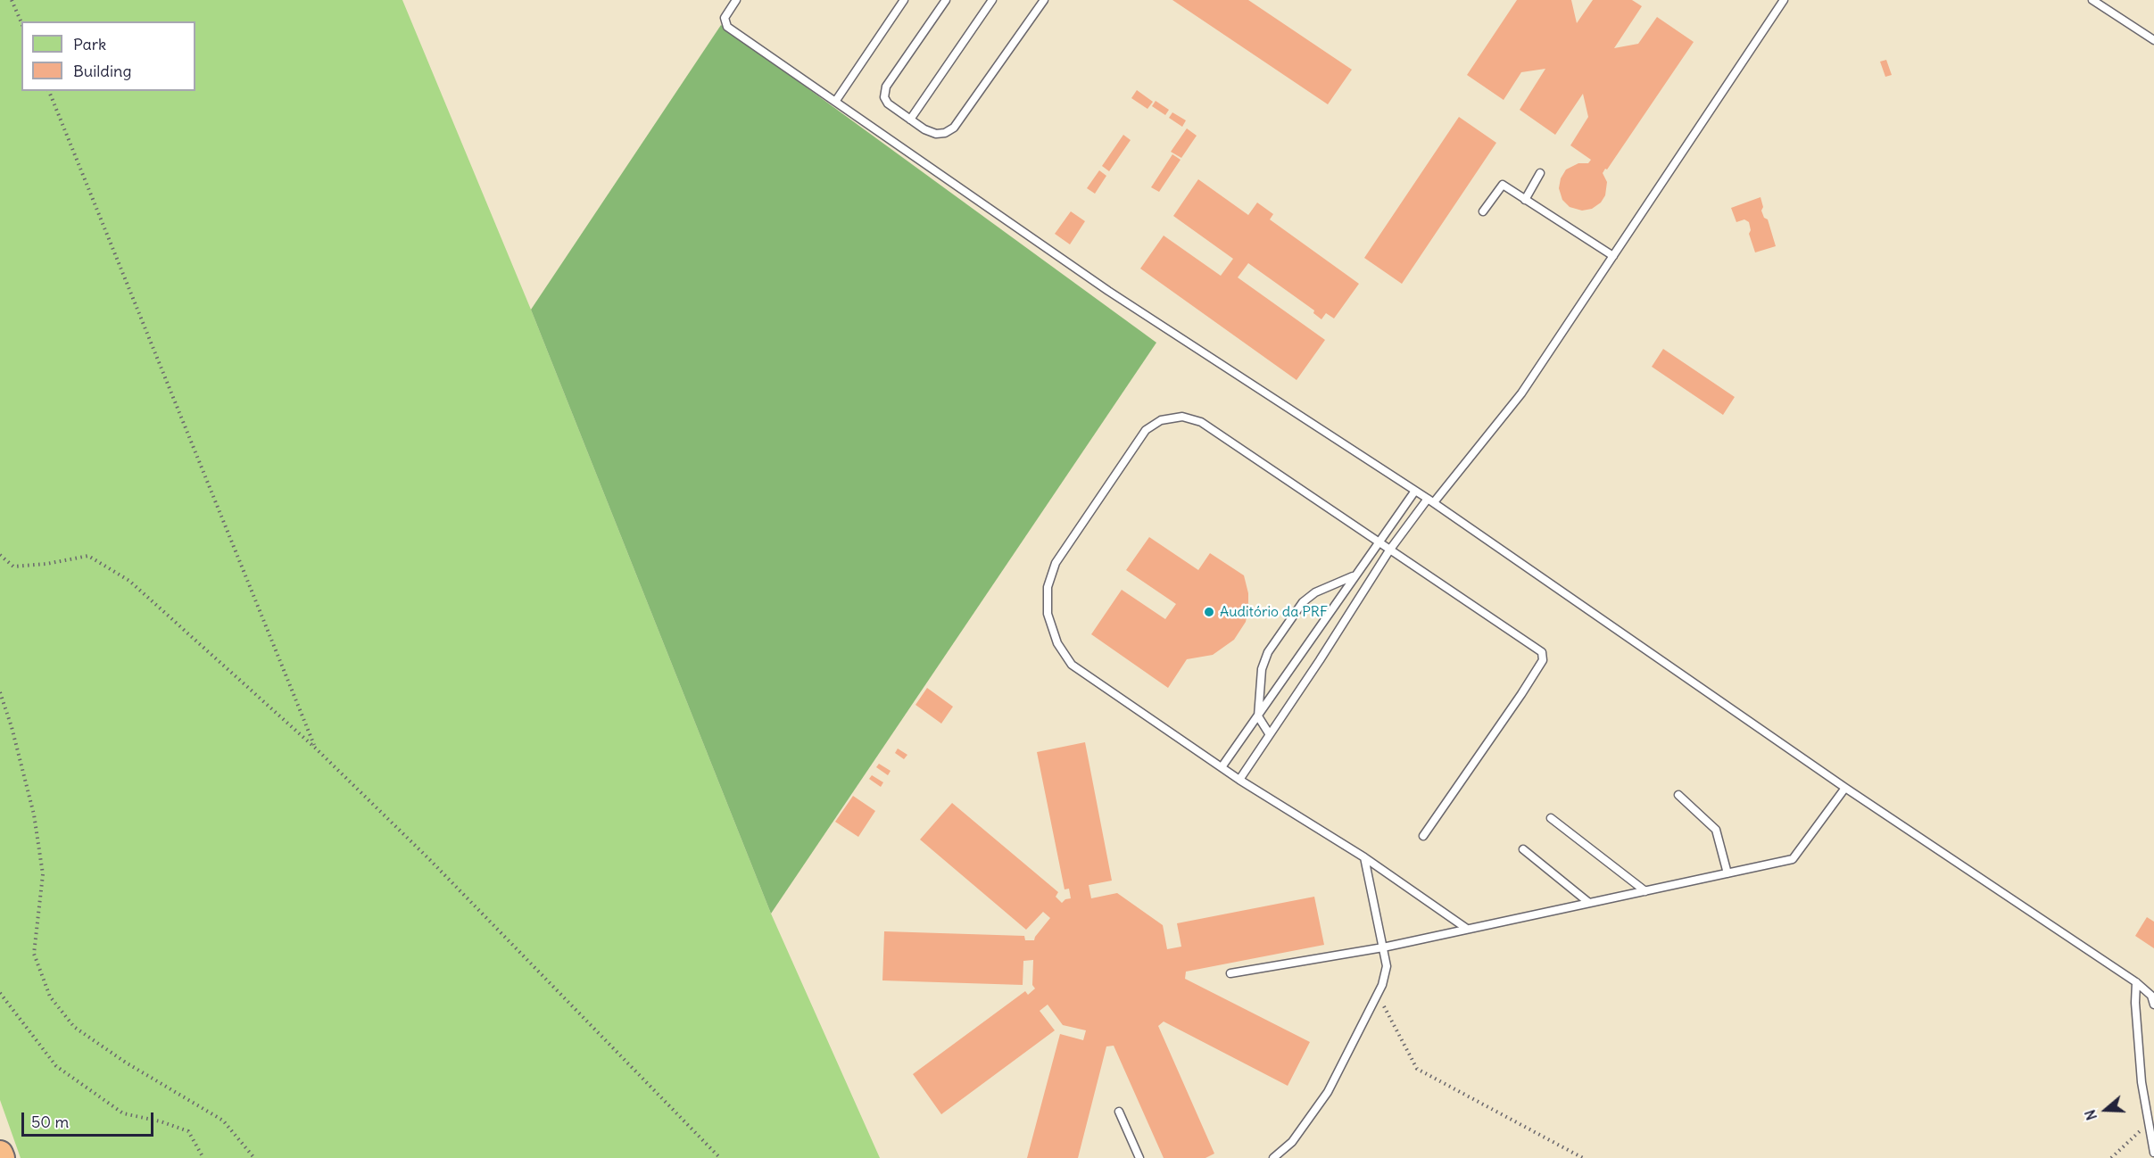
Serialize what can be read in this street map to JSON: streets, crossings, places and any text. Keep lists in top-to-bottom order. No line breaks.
{"places":["Auditório da PRF"],"legend":["Park","Building"],"scale_bar":"50 m","north":"left"}
